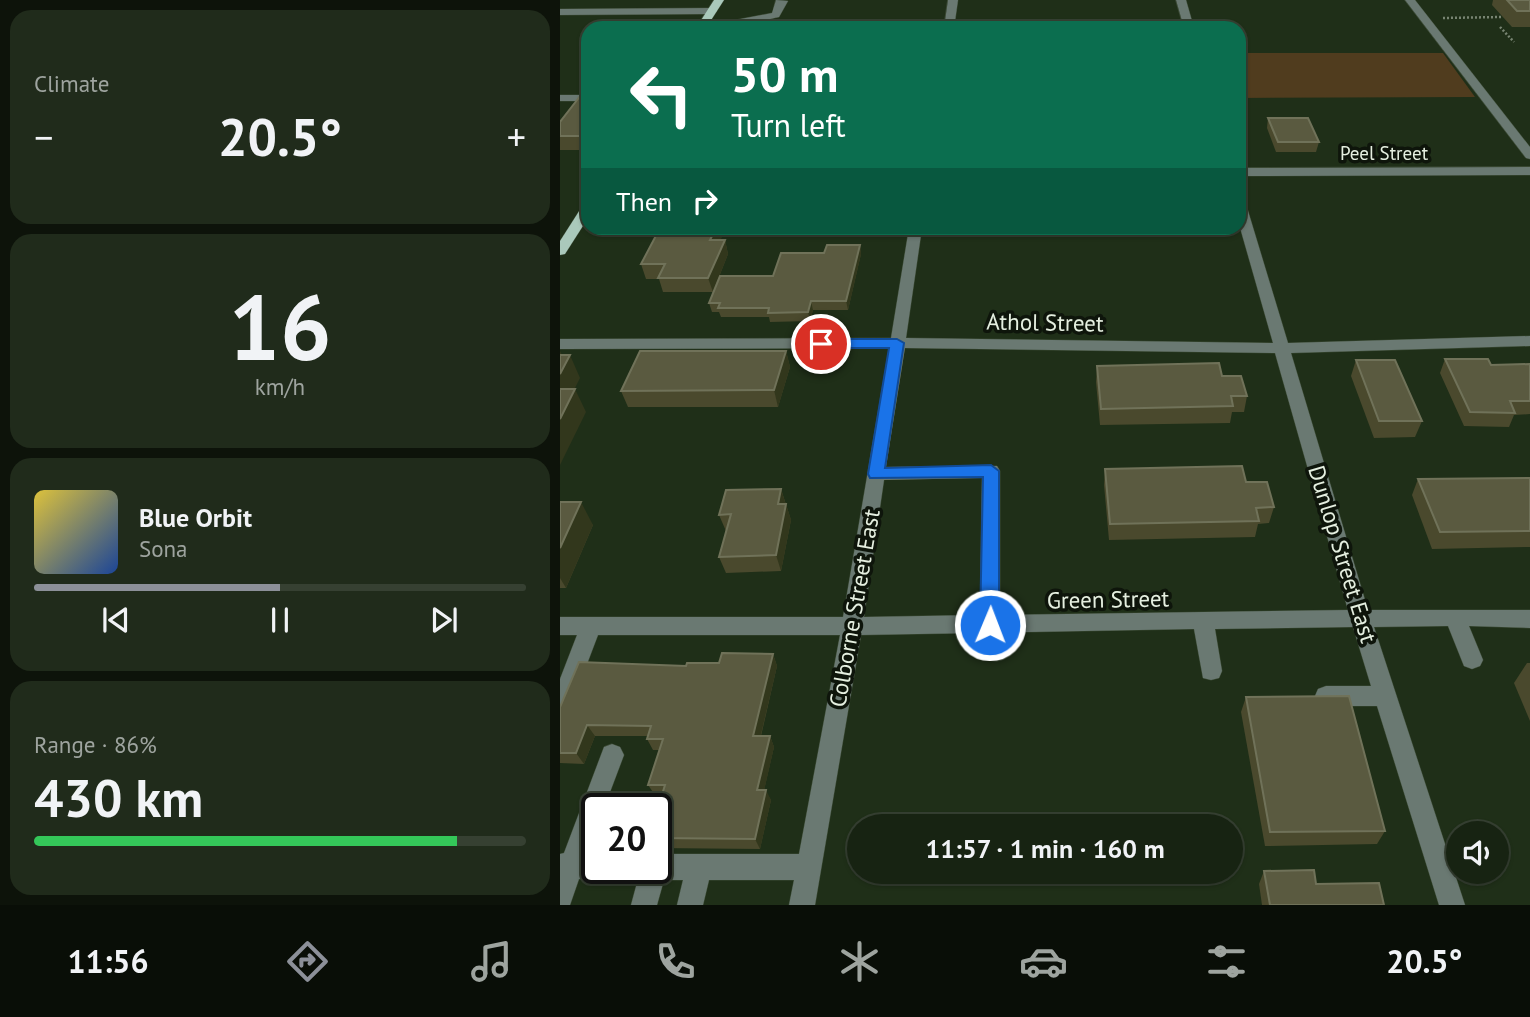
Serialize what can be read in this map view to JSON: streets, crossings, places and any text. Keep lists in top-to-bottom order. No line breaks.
{"streets":{"street":["Peel Street","Athol Street","Dunlop Street East","Green Street","Colborne Street East"]},"crossings":[["Athol Street","Dunlop Street East"],["Athol Street","Colborne Street East"],["Dunlop Street East","Green Street"],["Green Street","Colborne Street East"]],"page":{"tile":["Climate",["16","km/h"],["Range · 86%","430 km"]],"turn":["50 m","Turn left"],"heat":["−","20.5°","+"],"then":"Then","song":["Blue Orbit","Sona"],"limit":"20","trip":"11:57 · 1 min · 160 m","tabs":["11:56","20.5°"]}}
